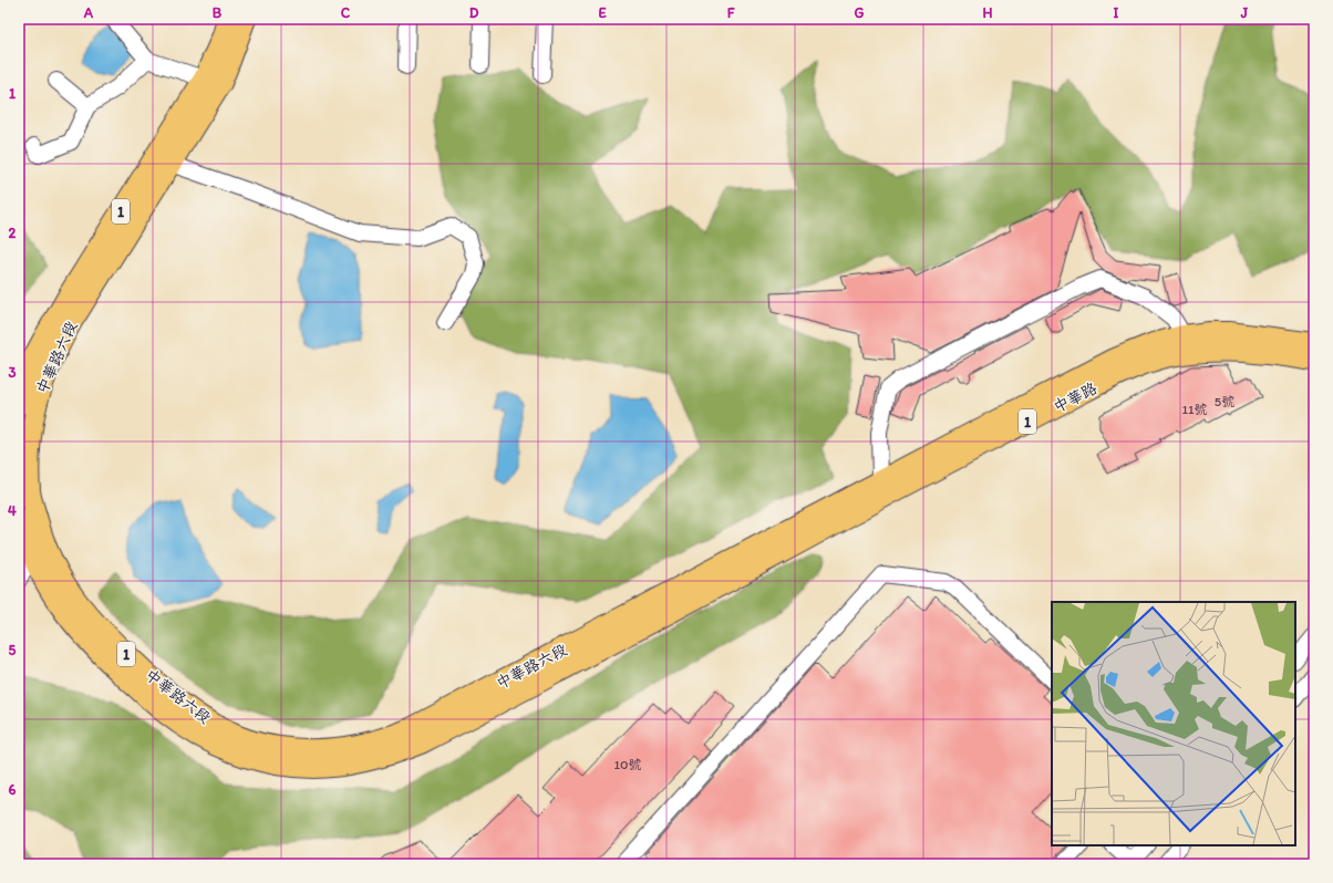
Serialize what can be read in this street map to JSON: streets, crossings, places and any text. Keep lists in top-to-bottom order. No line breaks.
{"streets":{"main road":["1","中華路六段","中華路"]},"crossings":[["中華路六段","中華路"]],"house_numbers":["5號","11號","10號"],"grid":{"columns":["A","B","C","D","E","F","G","H","I","J"],"rows":["1","2","3","4","5","6"]}}
